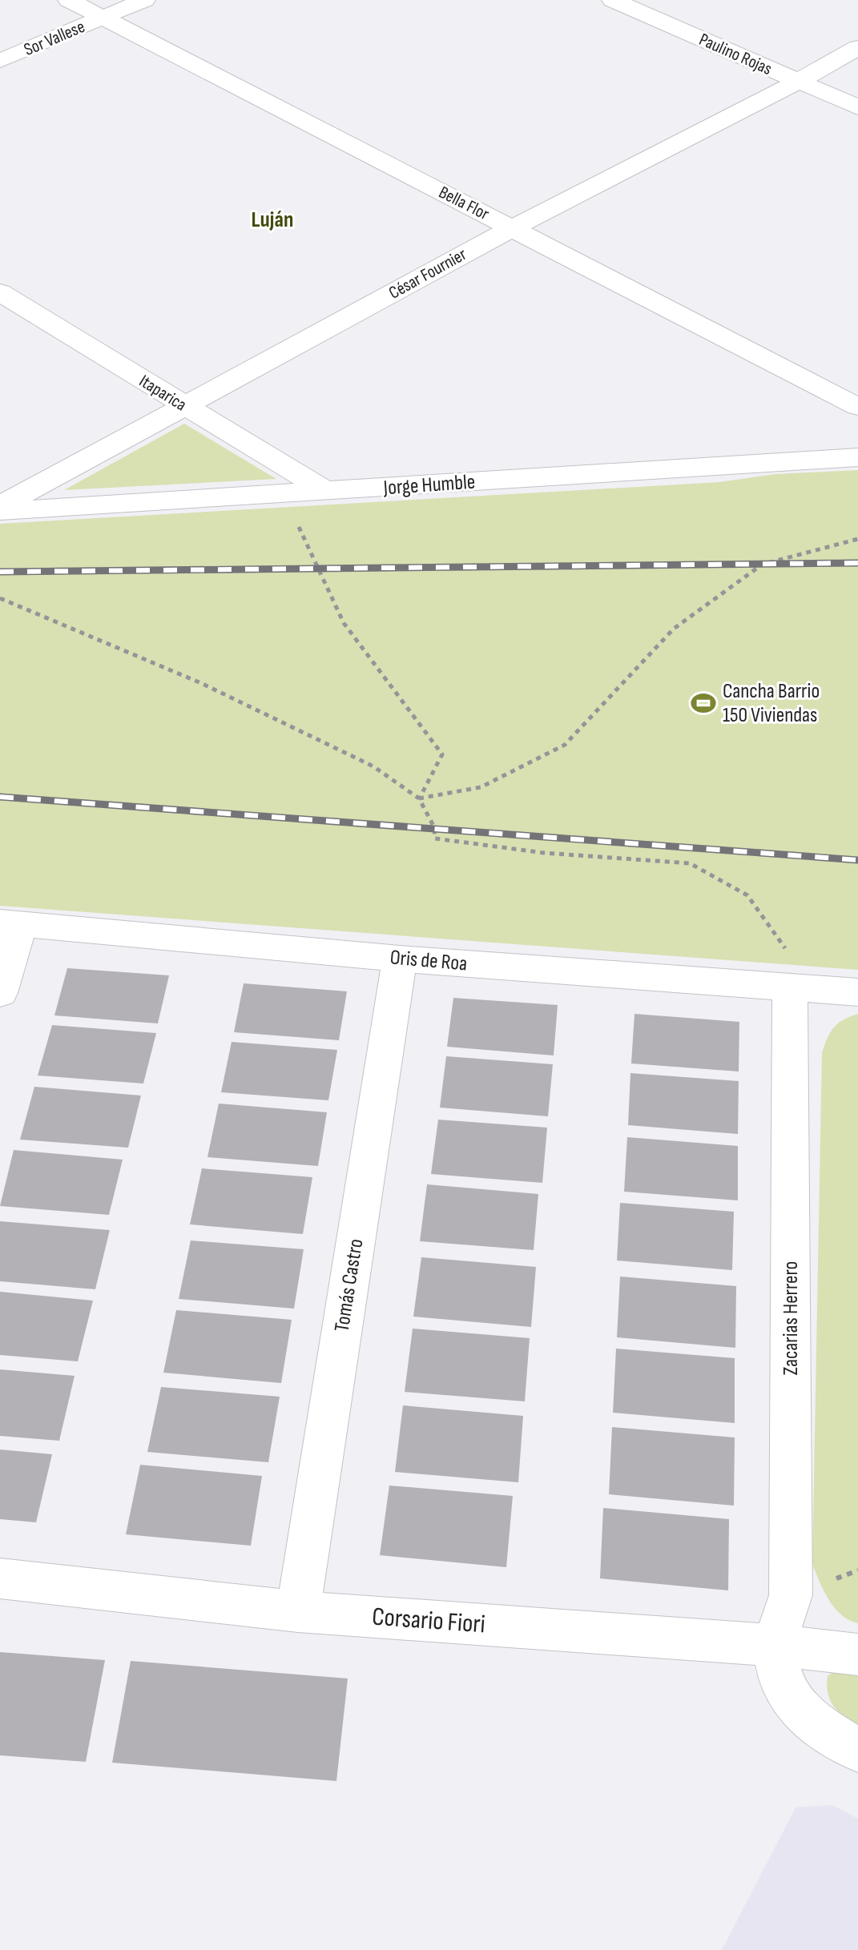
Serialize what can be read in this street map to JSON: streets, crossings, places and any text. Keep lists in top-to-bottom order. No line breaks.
{"streets":{"street":["Sor Vallese","Paulino Rojas","Bella Flor","César Fournier","Itaparica","Jorge Humble","Oris de Roa","Tomás Castro","Zacarias Herrero","Corsario Fiori"]},"crossings":[["Sor Vallese","Bella Flor"],["Paulino Rojas","César Fournier"],["Bella Flor","César Fournier"],["César Fournier","Itaparica"],["Itaparica","Jorge Humble"],["Oris de Roa","Tomás Castro"],["Oris de Roa","Zacarias Herrero"],["Tomás Castro","Corsario Fiori"],["Zacarias Herrero","Corsario Fiori"]],"districts":["Luján"],"places":{"sports":["Cancha Barrio 150 Viviendas"]}}
